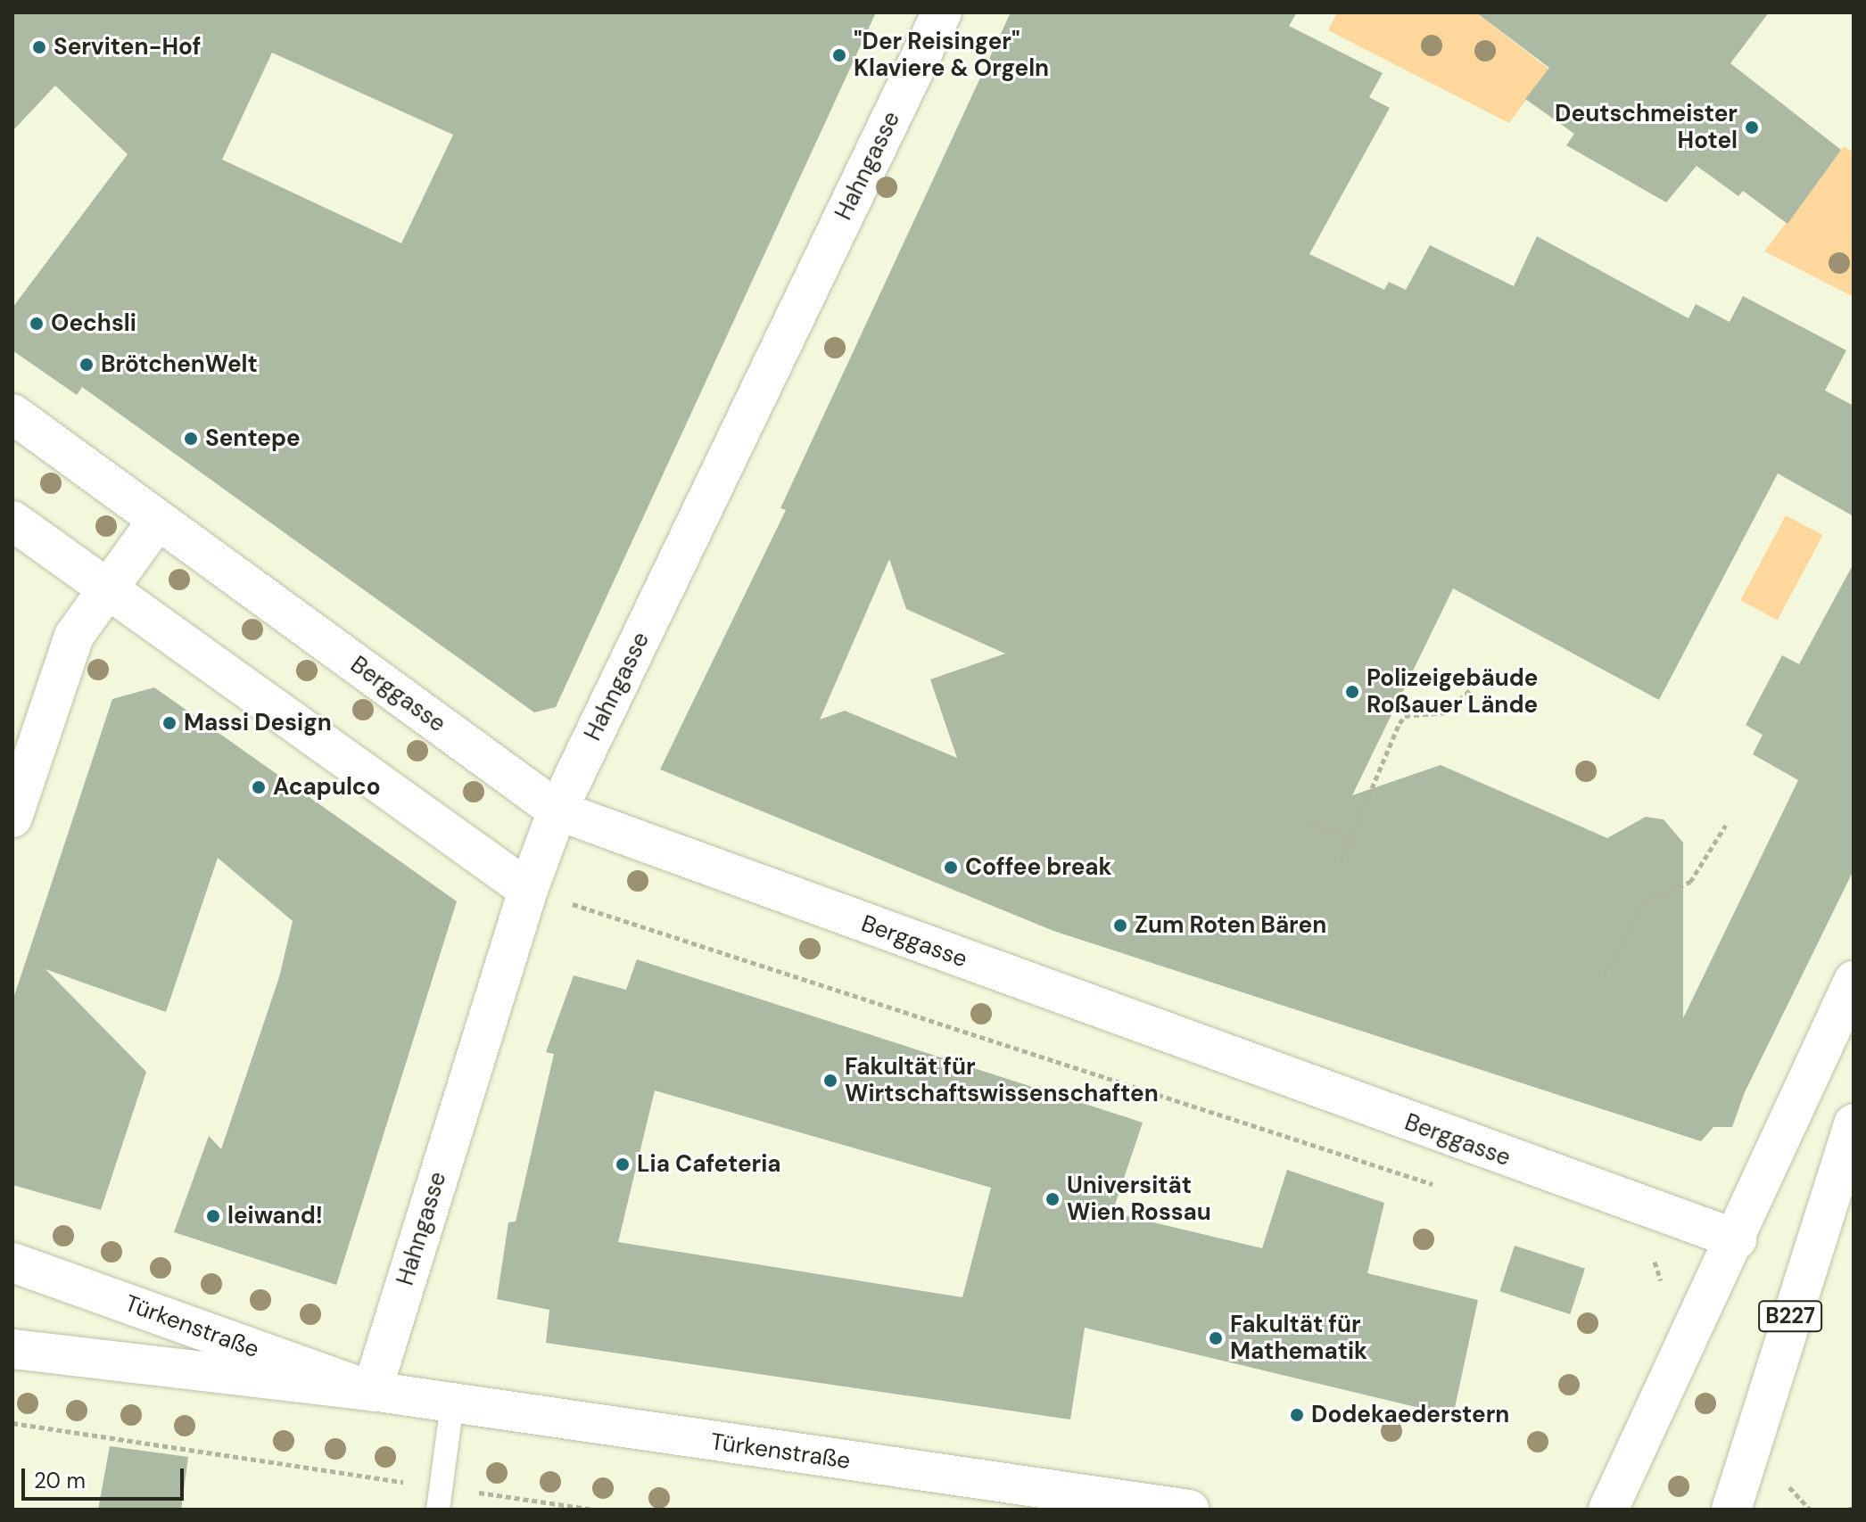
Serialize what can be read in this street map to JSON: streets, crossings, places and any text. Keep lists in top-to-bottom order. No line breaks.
{"streets":{"street":["Hahngasse","Berggasse","B227","Türkenstraße"]},"crossings":[["Hahngasse","Berggasse"],["Hahngasse","Türkenstraße"]],"places":["Serviten-Hof","\"Der Reisinger\" Klaviere & Orgeln","Deutschmeister Hotel","Oechsli","BrötchenWelt","Sentepe","Polizeigebäude Roßauer Lände","Massi Design","Acapulco","Coffee break","Zum Roten Bären","Fakultät für Wirtschaftswissenschaften","Lia Cafeteria","Universität Wien Rossau","leiwand!","Fakultät für Mathematik","Dodekaederstern"],"scale_bar":"20 m"}
